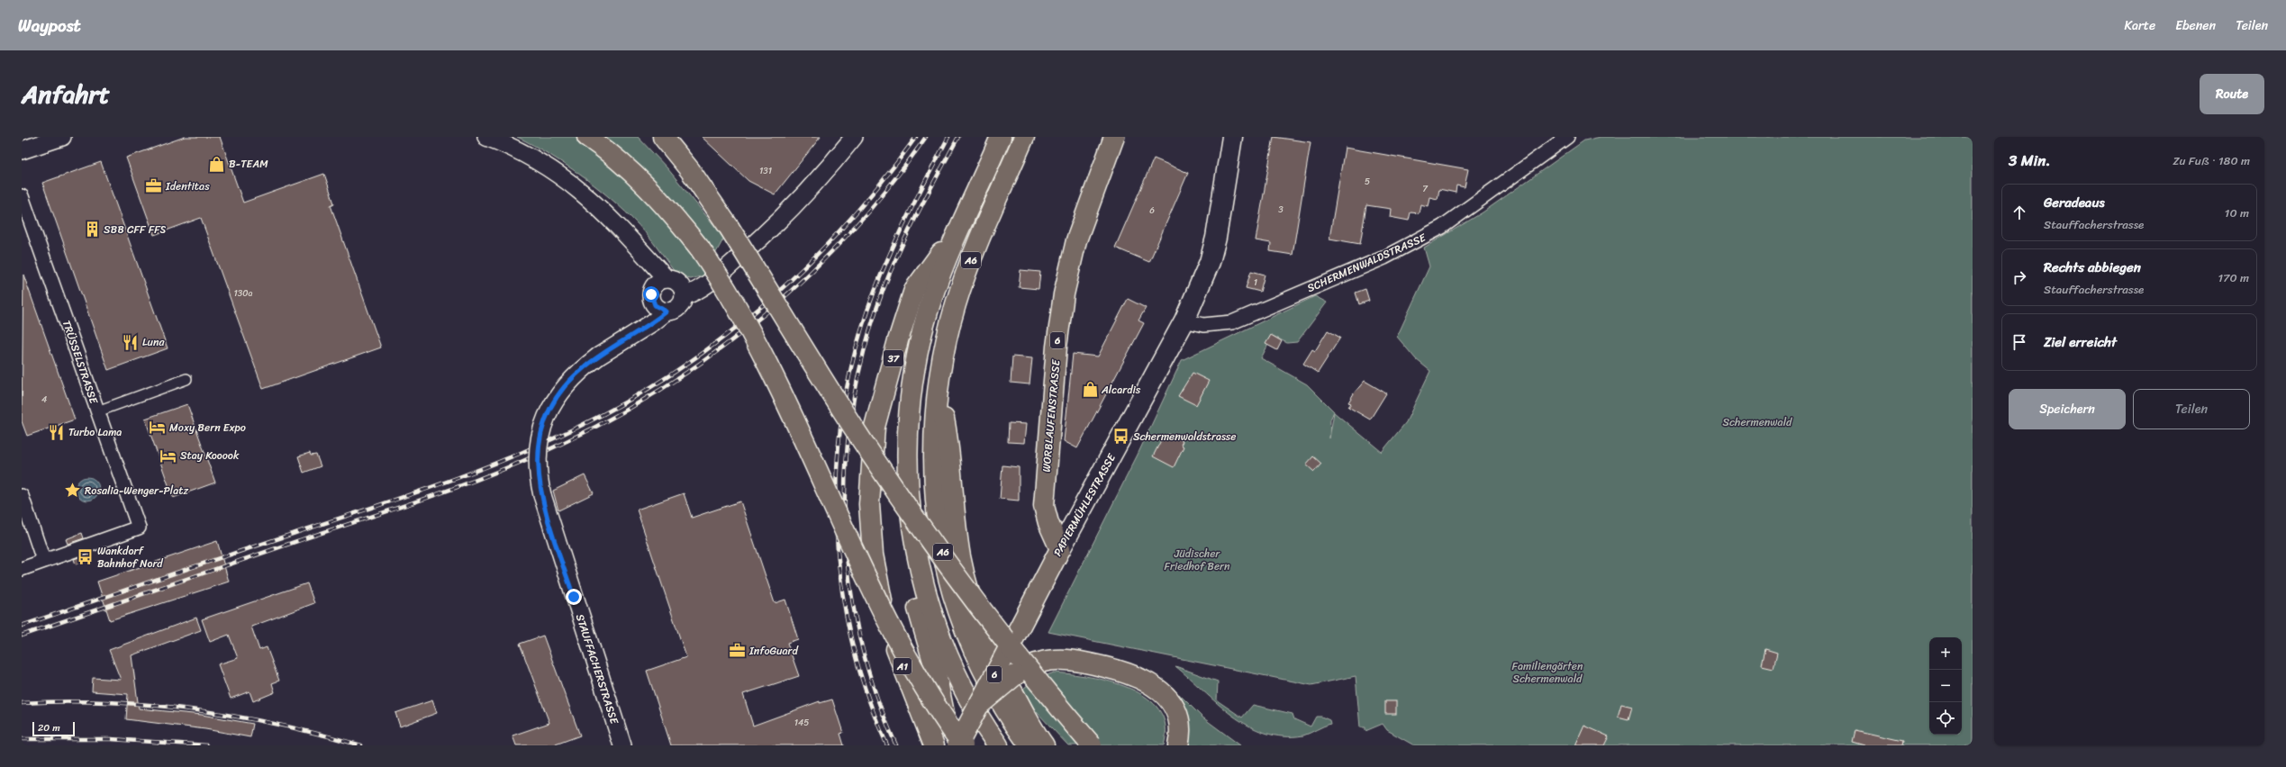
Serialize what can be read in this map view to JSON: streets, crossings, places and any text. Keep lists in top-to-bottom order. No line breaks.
{"streets":{"main road":["A6","6","37","WORBLAUFENSTRASSE","PAPIERMÜHLESTRASSE","A1"],"street":["SCHERMENWALDSTRASSE","TRÜSSELSTRASSE","STAUFFACHERSTRASSE"]},"crossings":[["A6","37"],["SCHERMENWALDSTRASSE","PAPIERMÜHLESTRASSE"],["37","A1"],["WORBLAUFENSTRASSE","PAPIERMÜHLESTRASSE"]],"parks":["Schermenwald","Jüdischer Friedhof Bern","Familiengärten Schermenwald"],"places":{"shop":["B-TEAM","Alcardis"],"office":["Identitas","InfoGuard"],"building":["SBB CFF FFS"],"restaurant":["Luna","Turbo Lama"],"hotel":["Moxy Bern Expo","Stay Kooook"],"bus stop":["Schermenwaldstrasse","Wankdorf Bahnhof Nord"],"place":["Rosalia-Wenger-Platz"]},"house_numbers":["131","5","7","3","6","1","130a","4","145"],"scale_bar":"20 m","page":{"header":"Waypost","nav":["Karte","Ebenen","Teilen"],"title":"Anfahrt","buttons":["Route",["Speichern","Teilen"]],"heading":["3 Min.","Zu Fuß · 180 m"],"list":[["Geradeaus","Stauffacherstrasse","10 m"],["Rechts abbiegen","Stauffacherstrasse","170 m"],"Ziel erreicht"],"map_buttons":["+","−"],"scale":"20 m"}}
